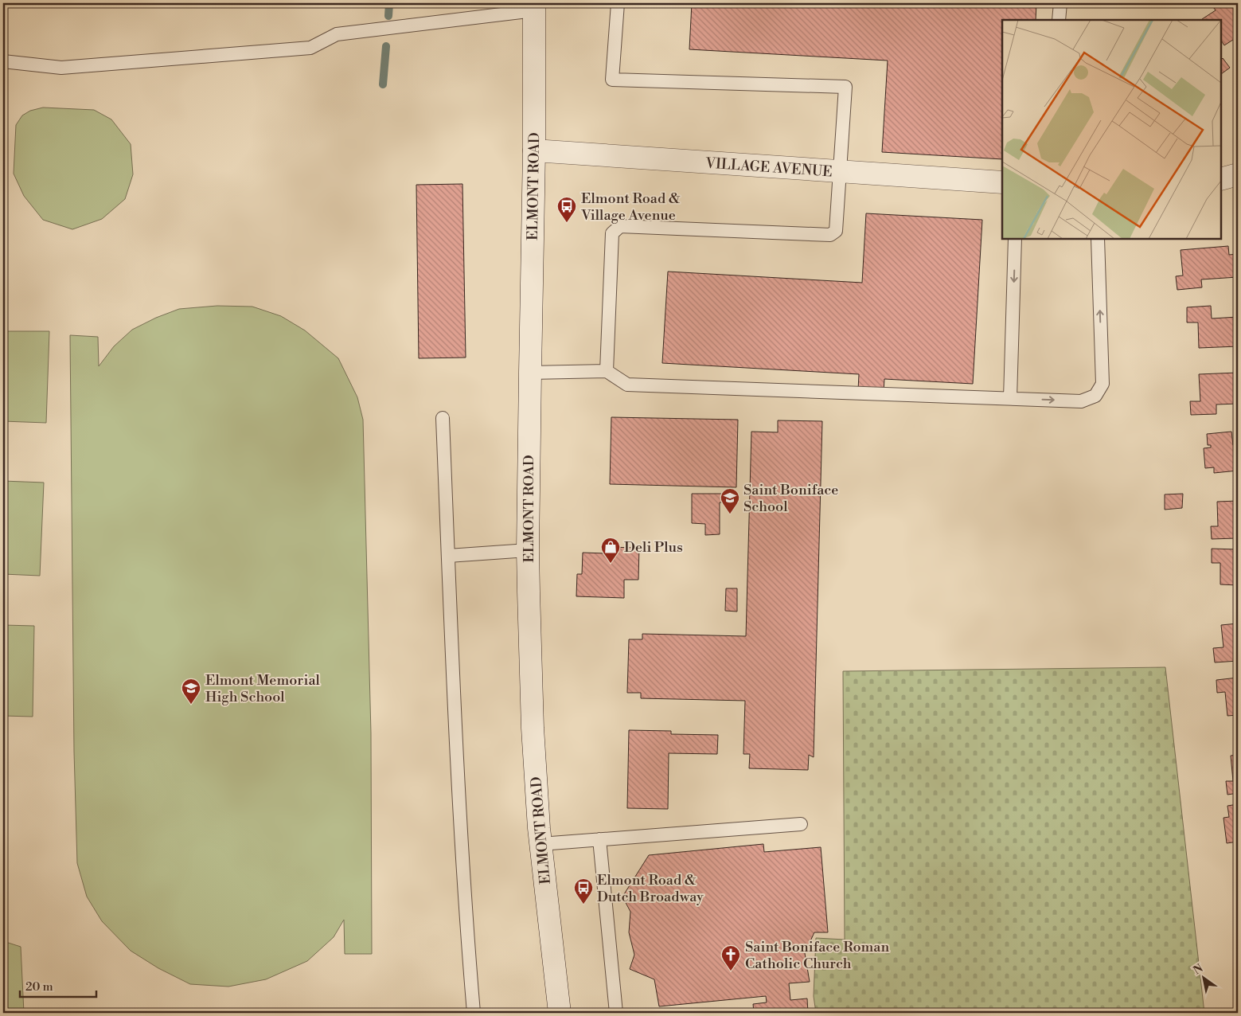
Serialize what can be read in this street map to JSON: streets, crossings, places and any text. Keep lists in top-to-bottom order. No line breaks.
{"streets":{"main road":["VILLAGE AVENUE","ELMONT ROAD"]},"crossings":[["VILLAGE AVENUE","ELMONT ROAD"]],"places":{"bus stop":["Elmont Road & Village Avenue","Elmont Road & Dutch Broadway"],"school or university":["Saint Boniface School","Elmont Memorial High School"],"shop":["Deli Plus"],"church":["Saint Boniface Roman Catholic Church"]},"scale_bar":"20 m","north":"top left"}
